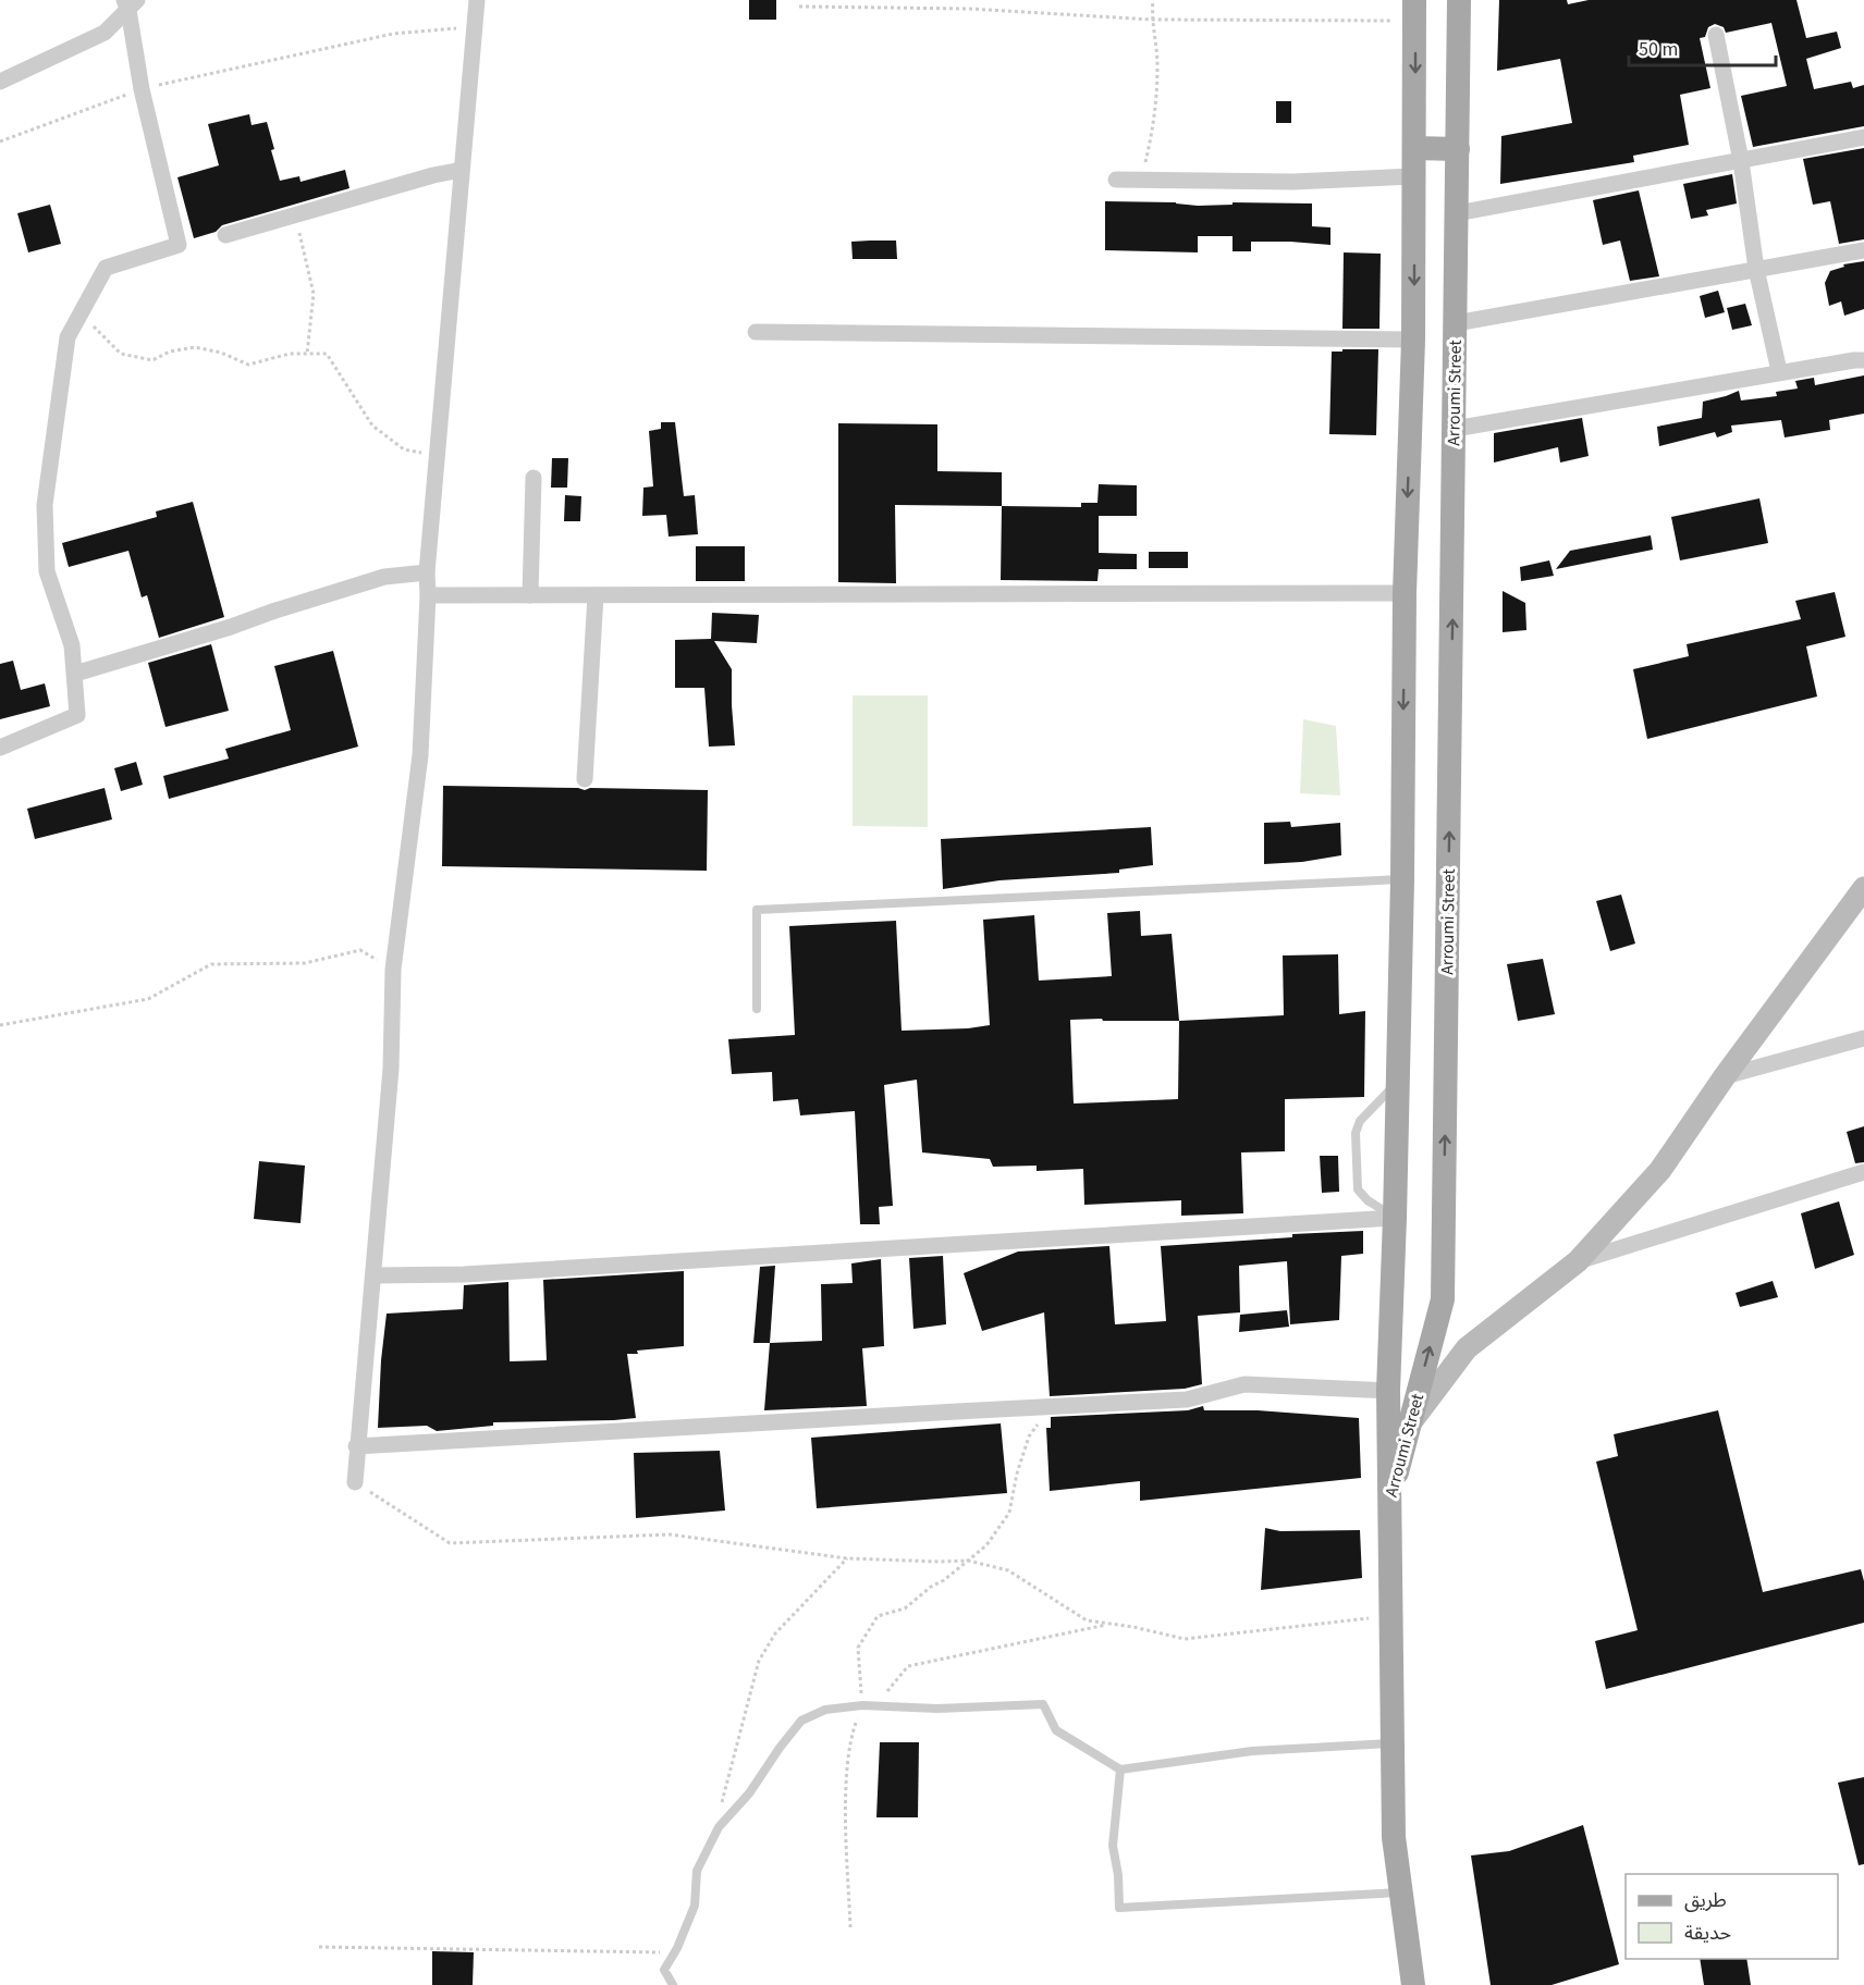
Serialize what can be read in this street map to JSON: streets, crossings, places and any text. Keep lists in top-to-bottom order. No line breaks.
{"streets":{"main road":["Arroumi Street"]},"legend":["طريق","حديقة"],"scale_bar":"50 m"}
